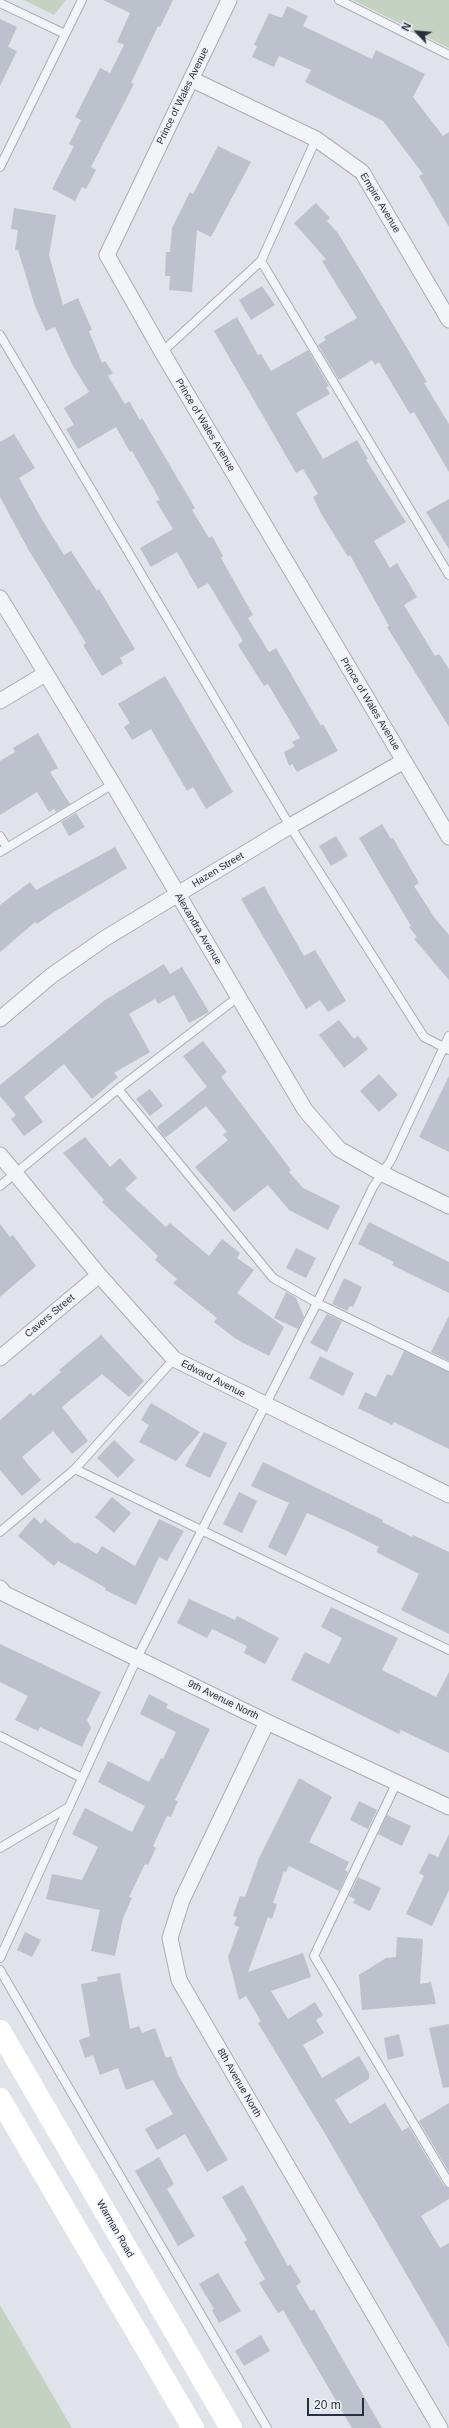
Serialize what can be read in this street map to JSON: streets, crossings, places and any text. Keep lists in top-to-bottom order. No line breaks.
{"streets":{"main road":["Warman Road"],"street":["Prince of Wales Avenue","Empire Avenue","Hazen Street","Alexandra Avenue","Cavers Street","Edward Avenue","9th Avenue North","8th Avenue North"]},"crossings":[["Prince of Wales Avenue","Empire Avenue"],["Prince of Wales Avenue","Hazen Street"],["Hazen Street","Alexandra Avenue"],["Cavers Street","Edward Avenue"],["9th Avenue North","8th Avenue North"]],"scale_bar":"20 m","north":"top left"}
